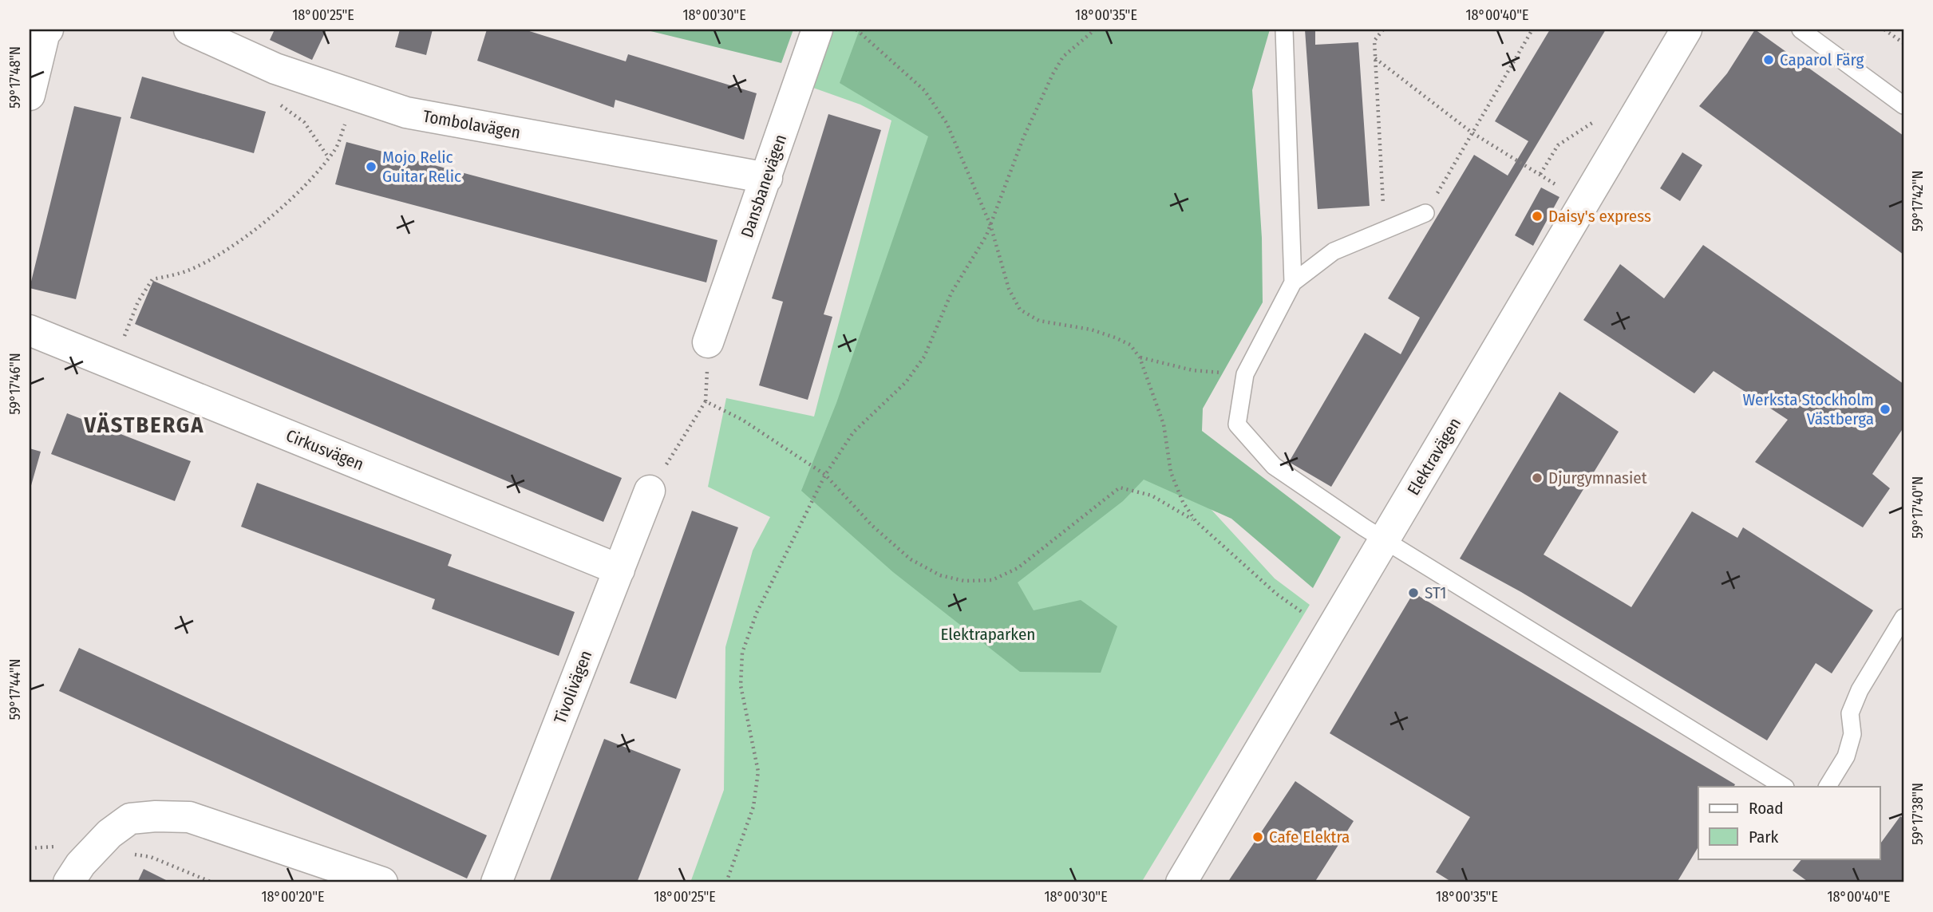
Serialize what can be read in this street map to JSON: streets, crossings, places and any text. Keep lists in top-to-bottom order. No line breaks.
{"streets":{"street":["Tombolavägen","Dansbanevägen","Cirkusvägen","Elektravägen","Tivolivägen"]},"crossings":[["Tombolavägen","Dansbanevägen"],["Cirkusvägen","Tivolivägen"]],"districts":["VÄSTBERGA"],"parks":["Elektraparken"],"places":["Caparol Färg","Mojo Relic Guitar Relic","Daisy's express","Werksta Stockholm Västberga","Djurgymnasiet","ST1","Cafe Elektra"],"legend":["Road","Park"],"coordinates":["18°00'25\"E","18°00'30\"E","18°00'35\"E","18°00'40\"E","59°17'48\"N","59°17'42\"N","59°17'46\"N","59°17'40\"N","59°17'44\"N","59°17'38\"N","18°00'20\"E"]}
